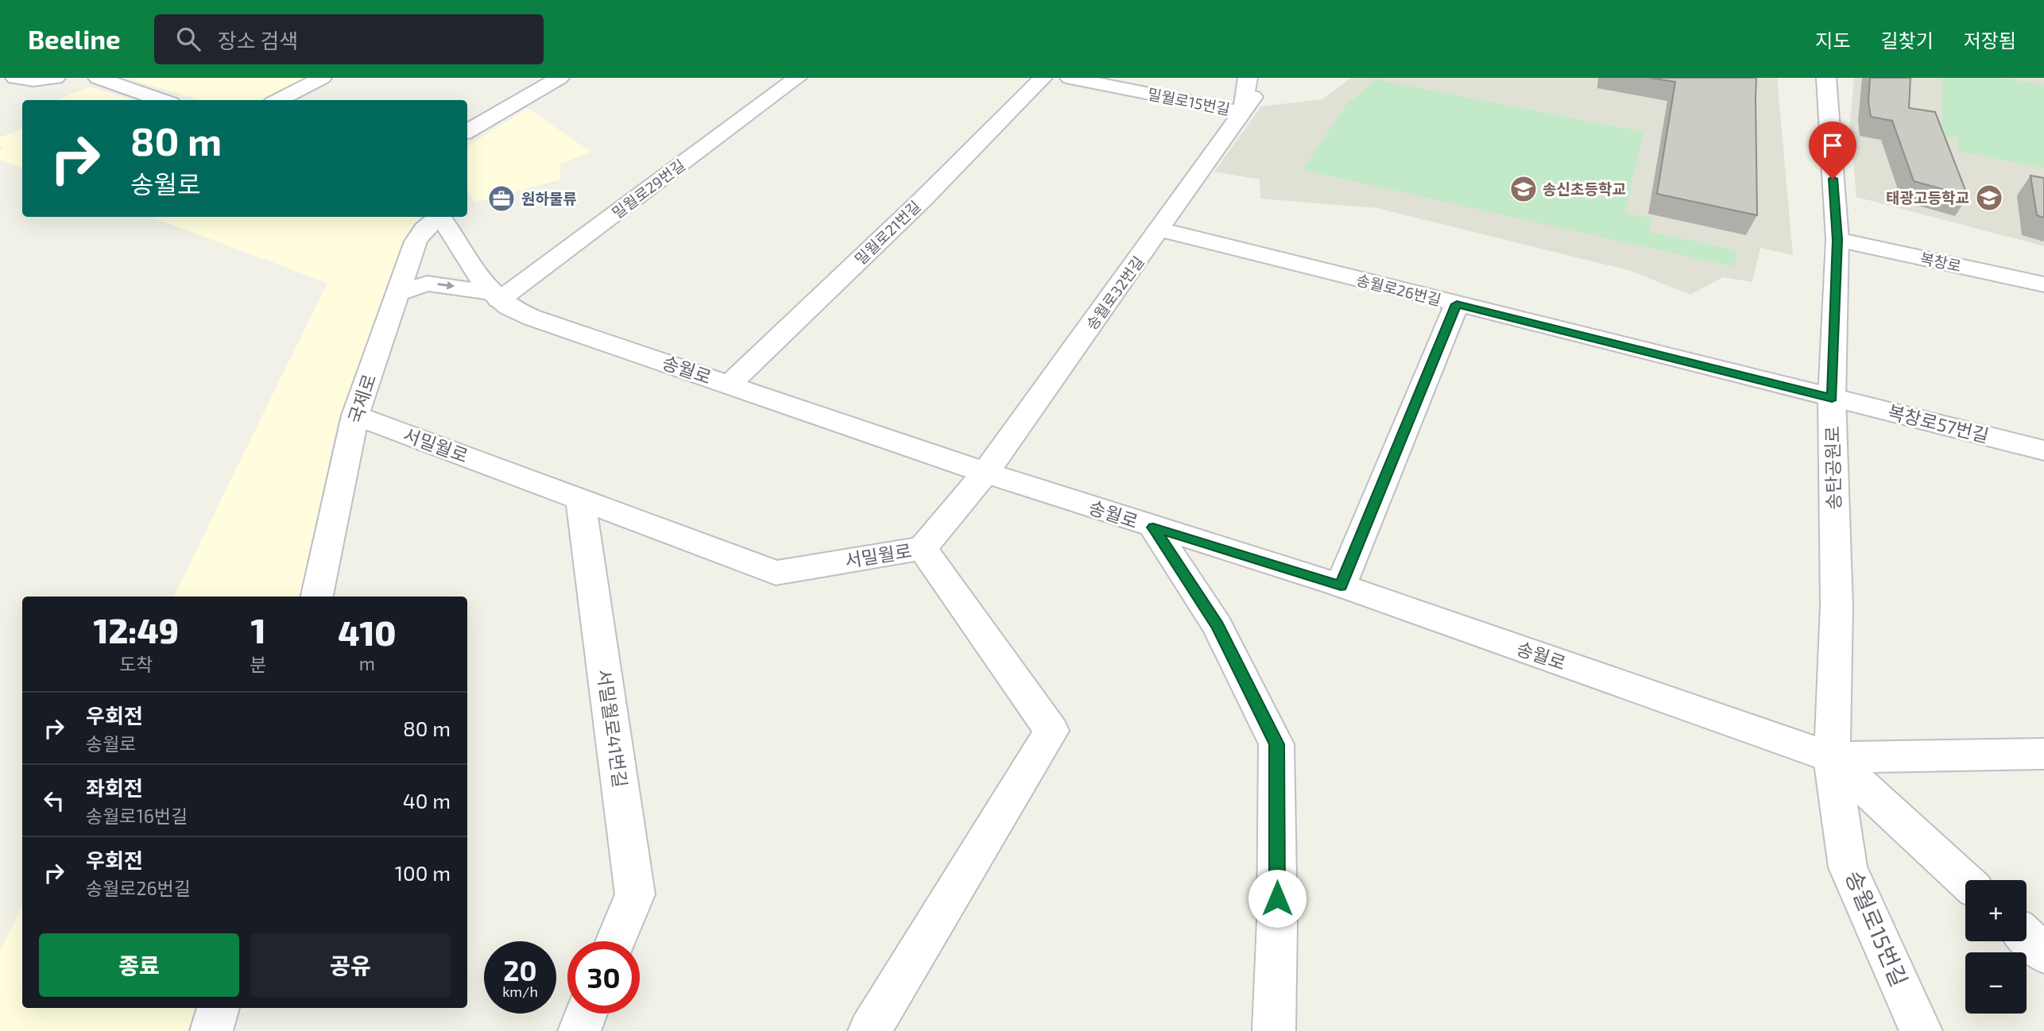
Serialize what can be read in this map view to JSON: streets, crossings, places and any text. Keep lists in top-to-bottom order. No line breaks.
{"streets":{"street":["밀월로15번길","밀월로29번길","밀월로21번길","복창로","송월로26번길","송월로32번길","송월로","국제로","복창로57번길","서밀월로","송탄공원로","서밀월로41번길","송월로15번길"]},"crossings":[["밀월로15번길","송월로32번길"],["밀월로29번길","송월로"],["밀월로21번길","송월로"],["복창로","송탄공원로"],["송월로26번길","송월로32번길"],["송월로26번길","복창로57번길"],["송월로26번길","송탄공원로"],["송월로32번길","송월로"],["송월로32번길","서밀월로"],["송월로","송탄공원로"],["송월로","송월로15번길"],["국제로","서밀월로"],["복창로57번길","송탄공원로"],["서밀월로","서밀월로41번길"],["송탄공원로","송월로15번길"]],"places":{"school or university":["송신초등학교","태광고등학교"],"office":["원하물류"]},"page":{"header":"Beeline","search":"장소 검색","nav":["지도","길찾기","저장됨"],"turn":["80 m","송월로"],"eta":["12:49","도착","1","분","410","m"],"list":[{"name":"우회전","note":"송월로","value":"80 m"},{"name":"좌회전","note":"송월로16번길","value":"40 m"},{"name":"우회전","note":"송월로26번길","value":"100 m"}],"map_buttons":["+","−"],"buttons":["종료","공유"],"speed":"20 km/h","limit":"30"}}
